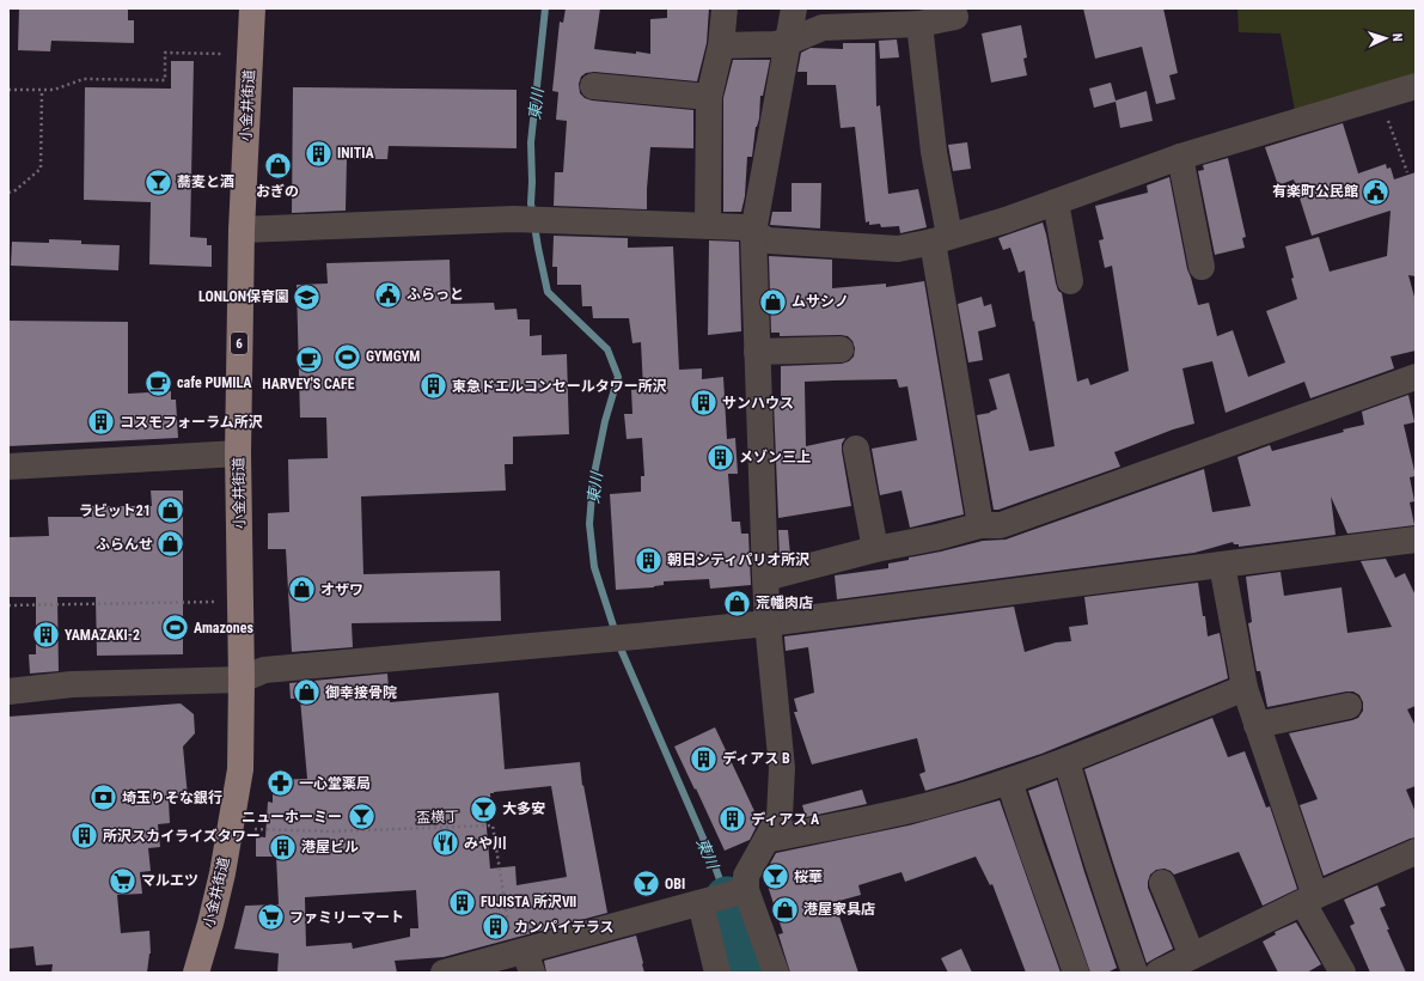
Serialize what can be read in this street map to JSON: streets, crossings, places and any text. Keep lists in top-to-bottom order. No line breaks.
{"streets":{"main road":["小金井街道","6"],"path":["盃横丁"]},"water":["東川"],"places":{"building":["INITIA","東急ドエルコンセールタワー所沢","サンハウス","コスモフォーラム所沢","メゾン三上","朝日シティパリオ所沢","YAMAZAKI-2","ディアス B","ディアス A","所沢スカイライズタワー","港屋ビル","FUJISTA 所沢Ⅶ","カンパイテラス"],"shop":["おぎの","ムサシノ","ラビット21","ふらんせ","オザワ","荒幡肉店","御幸接骨院","港屋家具店"],"bar":["蕎麦と酒","大多安","ニューホーミー","桜華","OBI"],"public building":["有楽町公民館","ふらっと"],"school or university":["LONLON保育園"],"sports":["GYMGYM","Amazones"],"cafe":["HARVEY'S CAFE","cafe PUMILA"],"pharmacy":["一心堂薬局"],"bank":["埼玉りそな銀行"],"restaurant":["みや川"],"supermarket":["マルエツ","ファミリーマート"]},"north":"right"}
